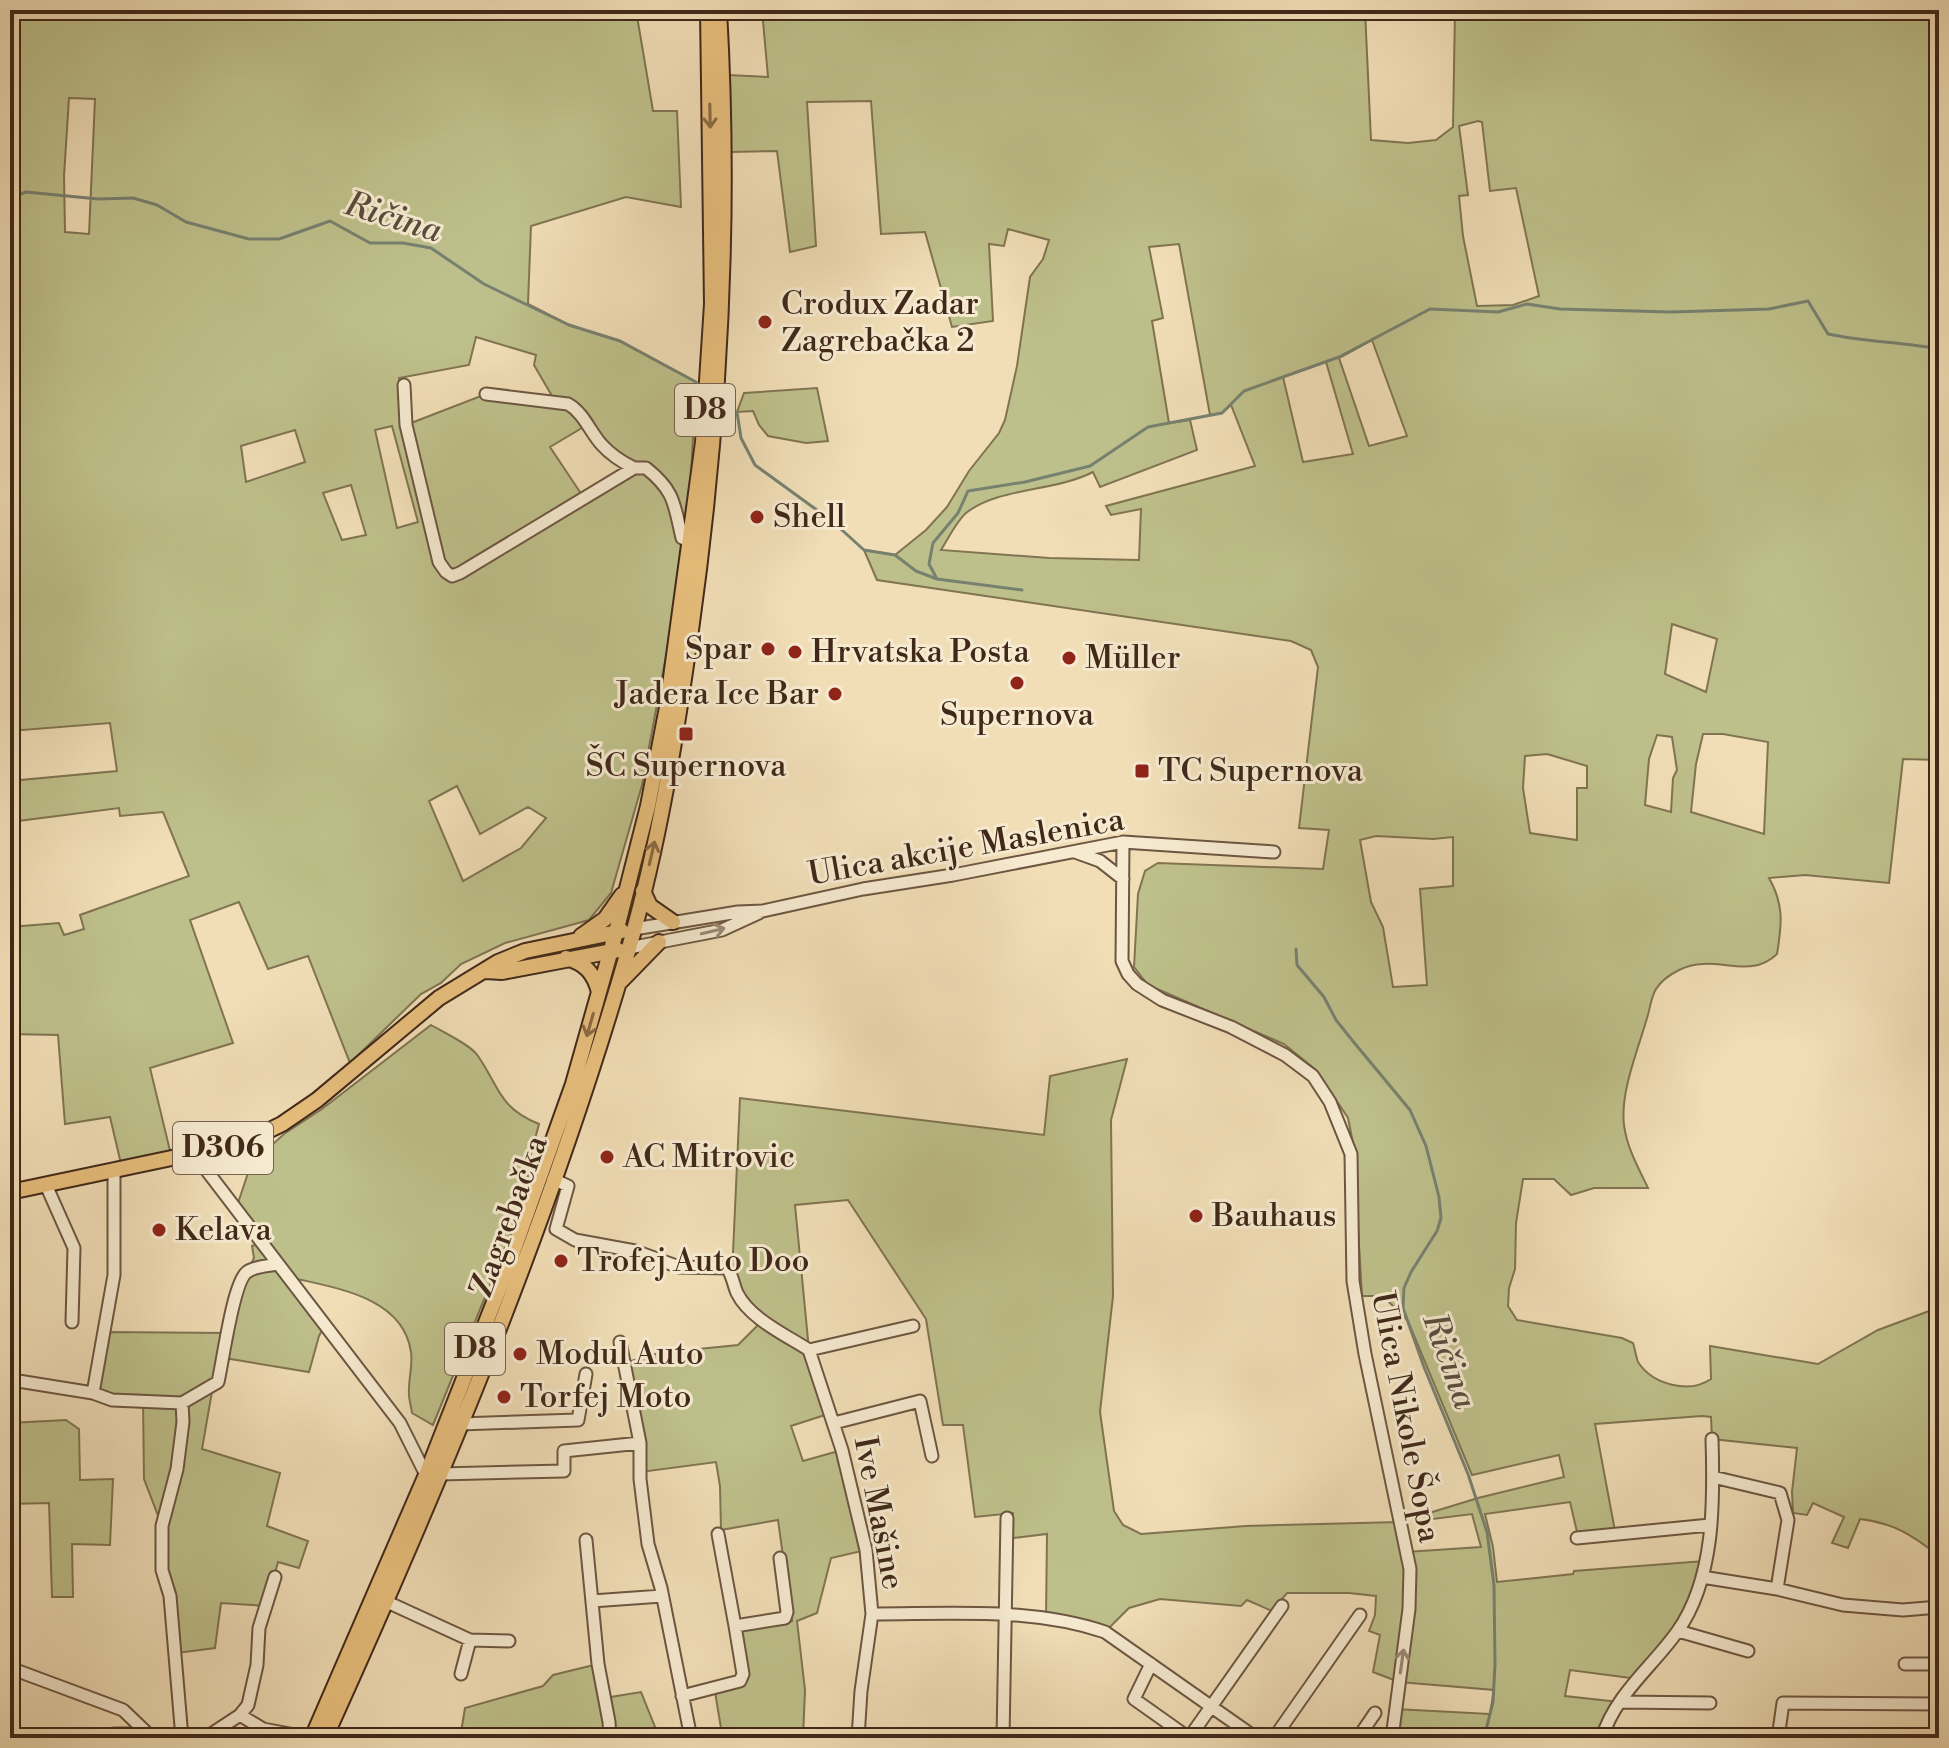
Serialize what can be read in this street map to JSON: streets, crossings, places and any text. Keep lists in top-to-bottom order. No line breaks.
{"streets":{"main road":["D8","D306","Zagrebačka"],"street":["Ulica akcije Maslenica","Ulica Nikole Šopa","Ive Mašine"]},"crossings":[["D8","Ulica akcije Maslenica"],["D8","D306"],["D8","Zagrebačka"],["Ulica akcije Maslenica","Zagrebačka"],["Ulica akcije Maslenica","Ulica Nikole Šopa"],["D306","Zagrebačka"]],"one_way":["Ulica Nikole Šopa"],"water":["Ričina"],"places":{"other":["Crodux Zadar Zagrebačka 2","Shell","Spar","Hrvatska Posta","Müller","Supernova","Jadera Ice Bar","AC Mitrovic","Bauhaus","Kelava","Trofej Auto Doo","Modul Auto","Torfej Moto"],"transit":["ŠC Supernova","TC Supernova"]}}
